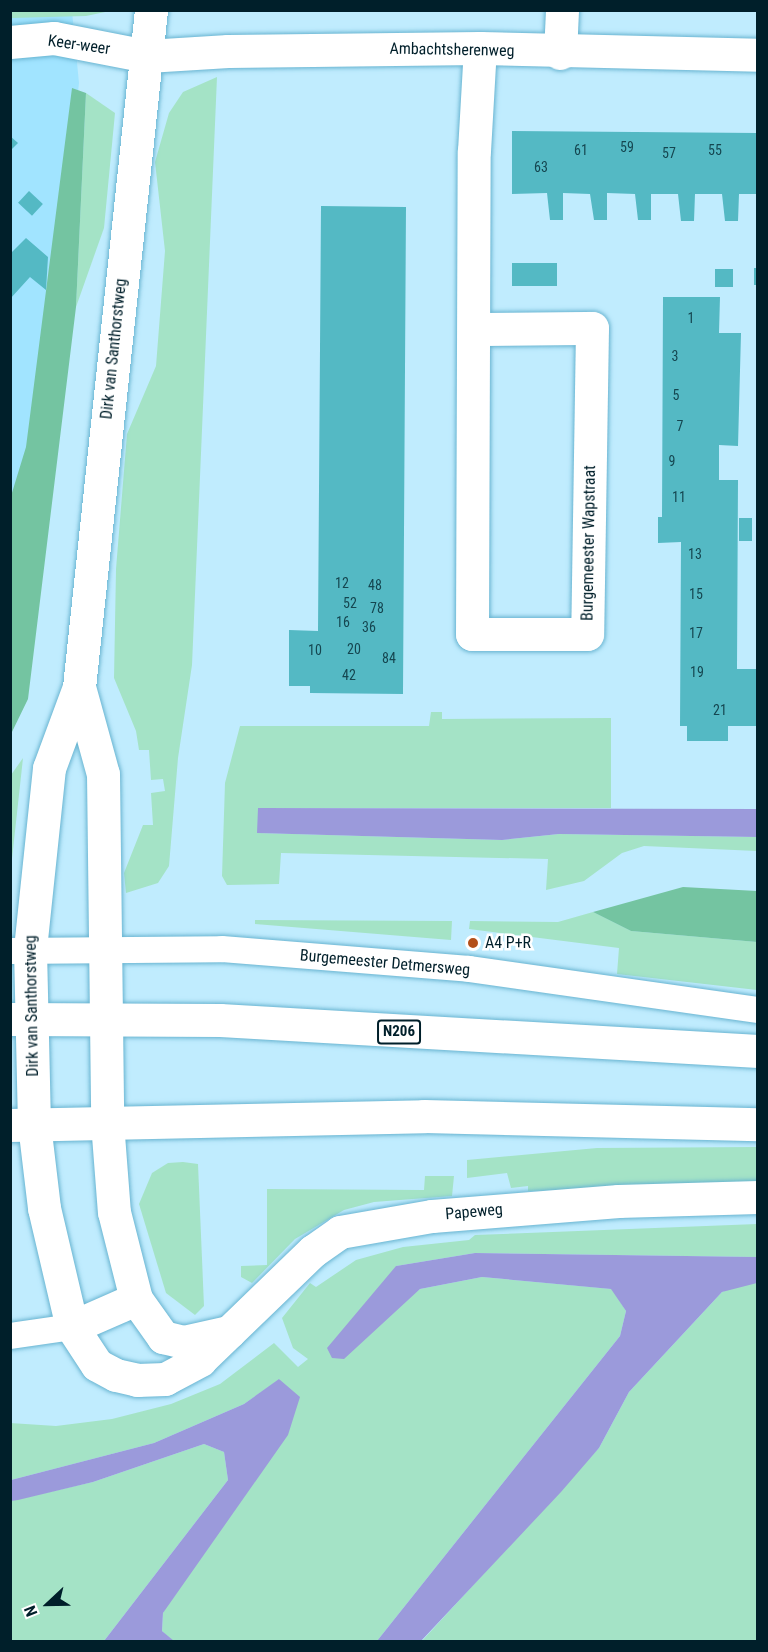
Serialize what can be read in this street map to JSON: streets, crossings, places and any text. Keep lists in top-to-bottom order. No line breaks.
{"streets":{"street":["Keer-weer","Ambachtsherenweg","Dirk van Santhorstweg","Burgemeester Wapstraat","N206","Papeweg"],"lane":["Burgemeester Detmersweg"]},"crossings":[["Keer-weer","Ambachtsherenweg"],["Keer-weer","Dirk van Santhorstweg"],["Ambachtsherenweg","Dirk van Santhorstweg"],["Ambachtsherenweg","Burgemeester Wapstraat"],["Dirk van Santhorstweg","Burgemeester Detmersweg"],["Dirk van Santhorstweg","N206"],["Dirk van Santhorstweg","Papeweg"]],"places":["A4 P+R"],"house_numbers":["59","61","55","57","63","1","3","5","7","9","11","13","12","48","15","52","78","16","36","17","20","10","84","19","42","21"],"north":"left"}
